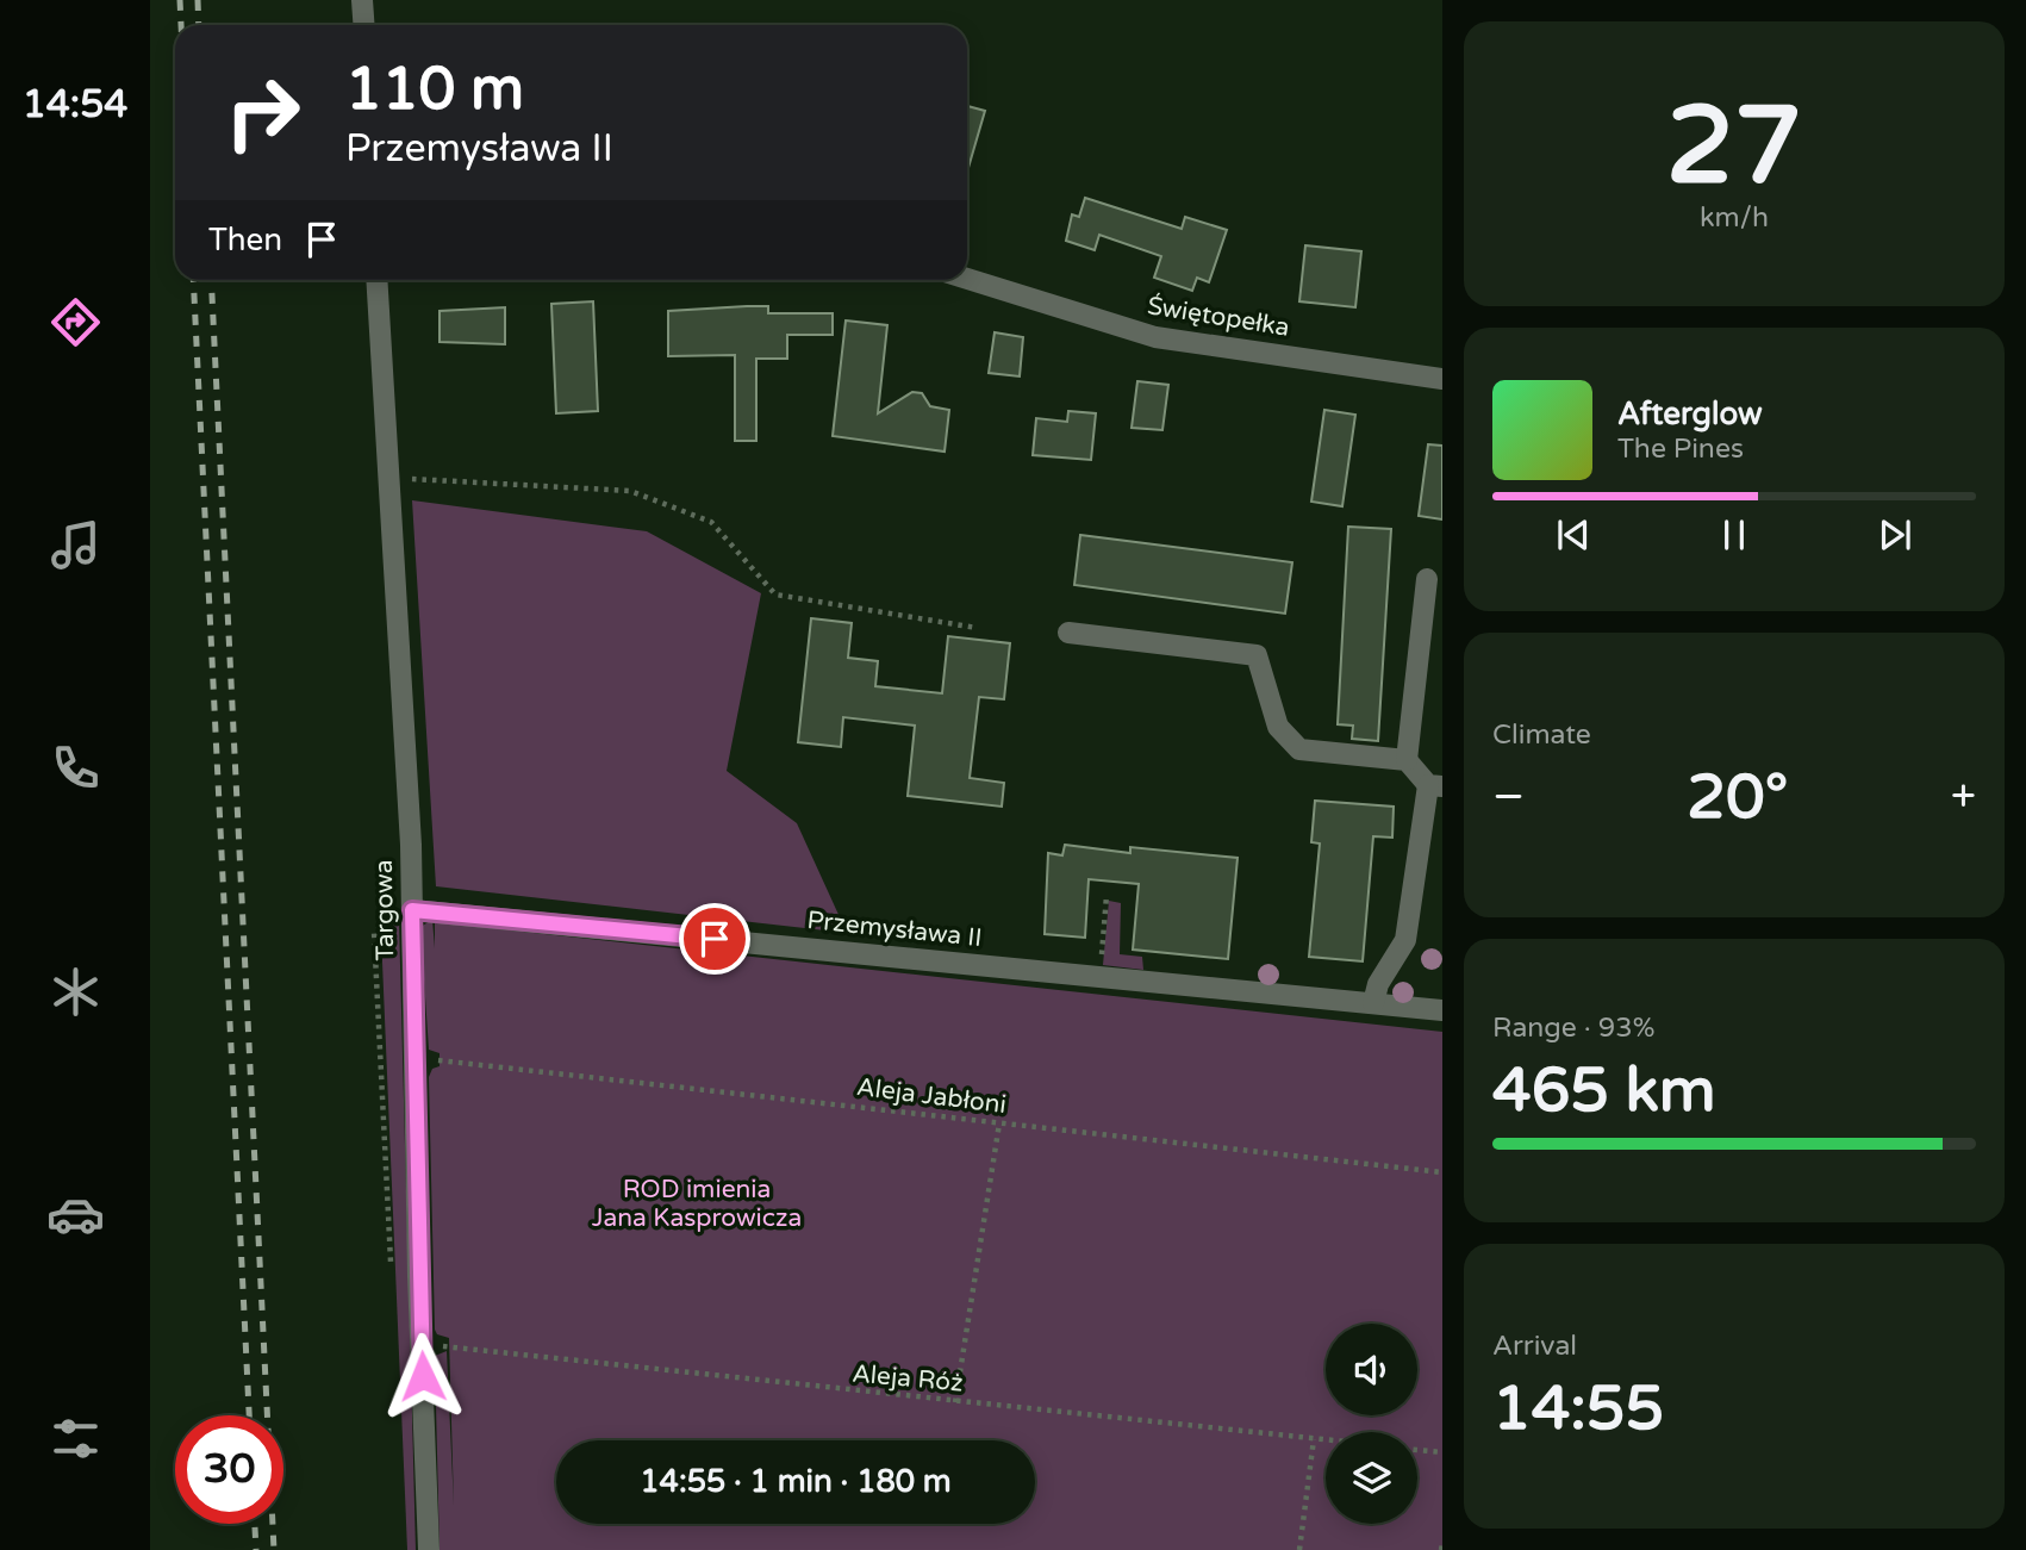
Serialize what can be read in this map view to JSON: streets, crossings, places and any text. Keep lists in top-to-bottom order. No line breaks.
{"streets":{"street":["Świętopełka","Targowa","Przemysława II"],"path":["Aleja Jabłoni","Aleja Róż"]},"crossings":[["Targowa","Przemysława II"],["Targowa","Aleja Jabłoni"],["Targowa","Aleja Róż"]],"parks":["ROD imienia Jana Kasprowicza"],"page":{"tabs":"14:54","tile":[["27","km/h"],"Climate",["Range · 93%","465 km"],["Arrival","14:55"]],"turn":["110 m","Przemysława II"],"then":"Then","song":["Afterglow","The Pines"],"heat":["−","20°","+"],"limit":"30","trip":"14:55 · 1 min · 180 m"}}
